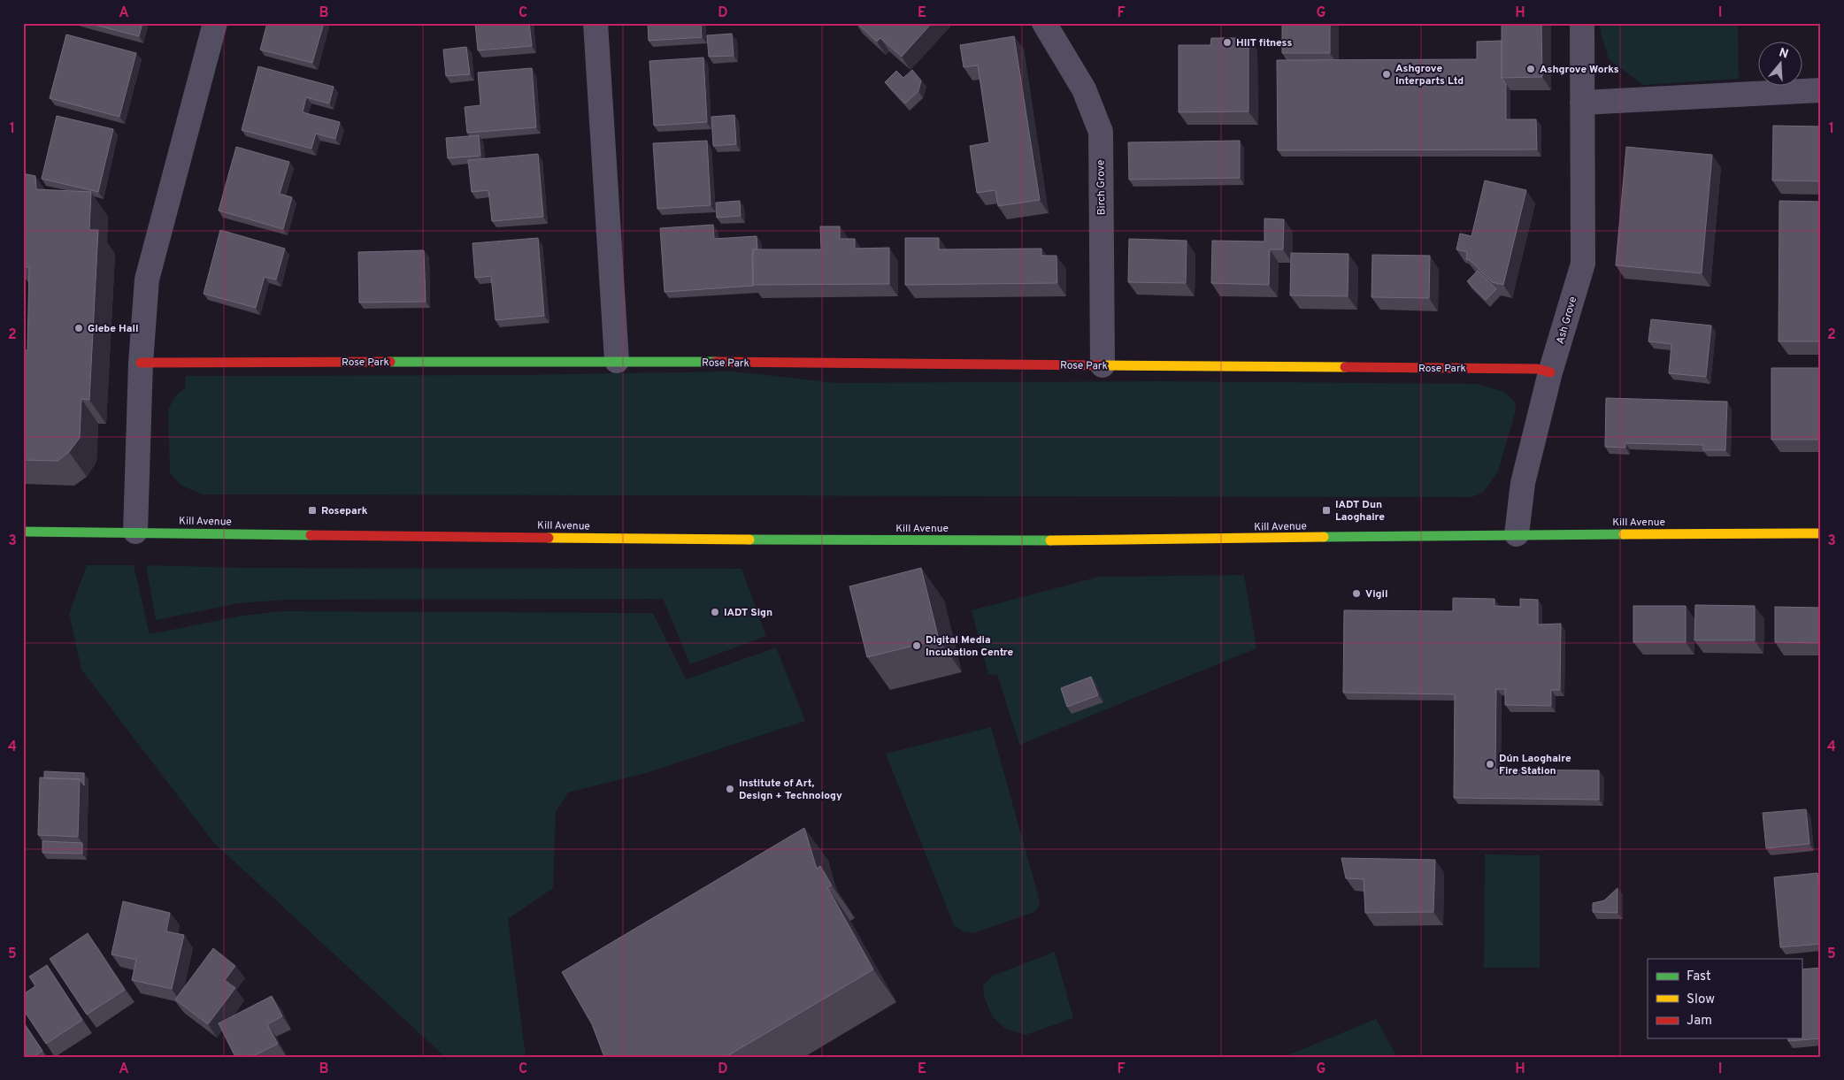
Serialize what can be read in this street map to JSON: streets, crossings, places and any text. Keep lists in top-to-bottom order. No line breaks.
{"streets":{"main road":["Rose Park","Kill Avenue"],"street":["Birch Grove","Ash Grove"]},"crossings":[["Birch Grove","Rose Park"],["Ash Grove","Rose Park"],["Ash Grove","Kill Avenue"]],"places":{"other":["HIIT fitness","Ashgrove Works","Ashgrove Interparts Ltd","Glebe Hall","Vigil","IADT Sign","Digital Media Incubation Centre","Dún Laoghaire Fire Station","Institute of Art, Design + Technology"],"transit":["Rosepark","IADT Dun Laoghaire"]},"legend":["Fast","Slow","Jam"],"north":"top","grid":{"columns":["A","B","C","D","E","F","G","H","I"],"rows":["1","2","3","4","5"]}}
